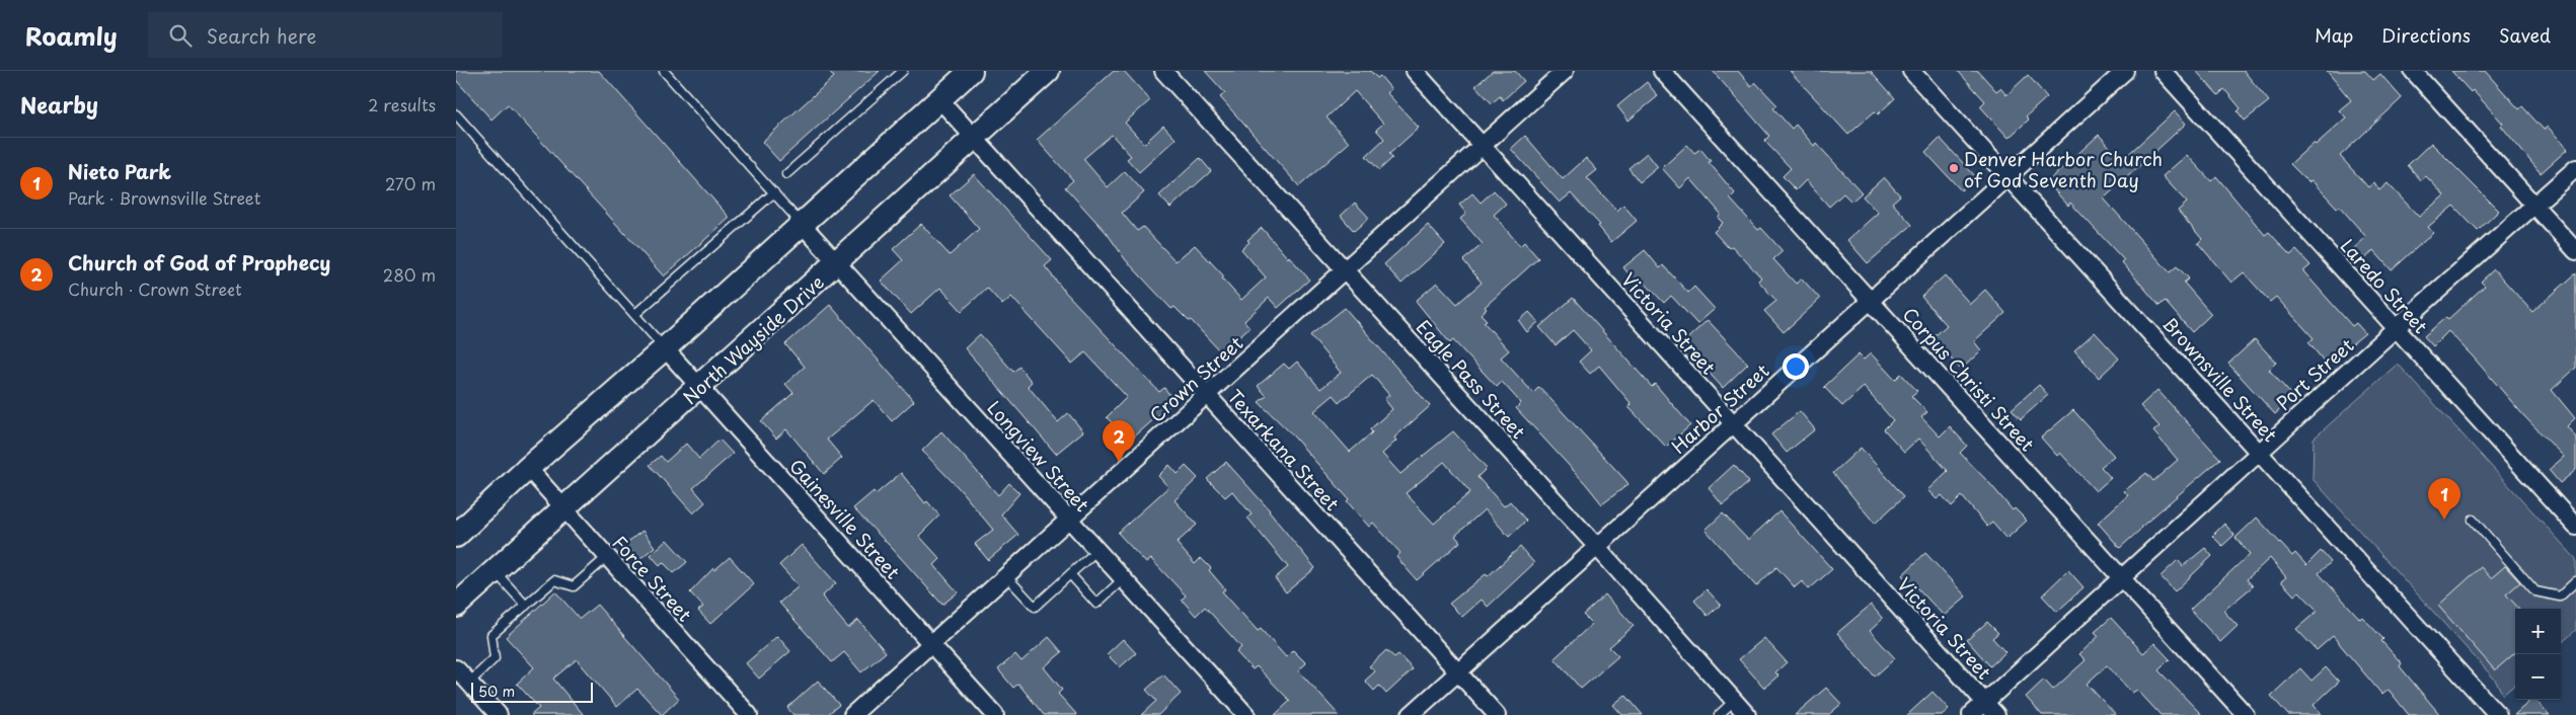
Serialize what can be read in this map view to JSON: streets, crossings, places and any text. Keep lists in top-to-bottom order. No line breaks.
{"streets":{"main road":["North Wayside Drive"],"street":["Laredo Street","Victoria Street","Port Street","Crown Street","Eagle Pass Street","Corpus Christi Street","Brownsville Street","Harbor Street","Texarkana Street","Longview Street","Gainesville Street","Force Street"]},"crossings":[["Laredo Street","Port Street"],["Victoria Street","Port Street"],["Victoria Street","Crown Street"],["Victoria Street","Harbor Street"],["North Wayside Drive","Texarkana Street"],["North Wayside Drive","Longview Street"],["North Wayside Drive","Gainesville Street"],["North Wayside Drive","Force Street"],["Port Street","Corpus Christi Street"],["Port Street","Brownsville Street"],["Crown Street","Eagle Pass Street"],["Crown Street","Texarkana Street"],["Crown Street","Longview Street"],["Crown Street","Gainesville Street"],["Eagle Pass Street","Harbor Street"],["Corpus Christi Street","Harbor Street"],["Brownsville Street","Harbor Street"],["Harbor Street","Texarkana Street"]],"places":["Denver Harbor Church of God Seventh Day"],"scale_bar":"50 m","page":{"header":"Roamly","search":"Search here","nav":["Map","Directions","Saved"],"heading":["Nearby","2 results"],"list":[{"mark":"1","name":"Nieto Park","note":"Park · Brownsville Street","value":"270 m"},{"mark":"2","name":"Church of God of Prophecy","note":"Church · Crown Street","value":"280 m"}],"pins":["2","1"],"map_buttons":["+","−"],"scale":"50 m"}}
